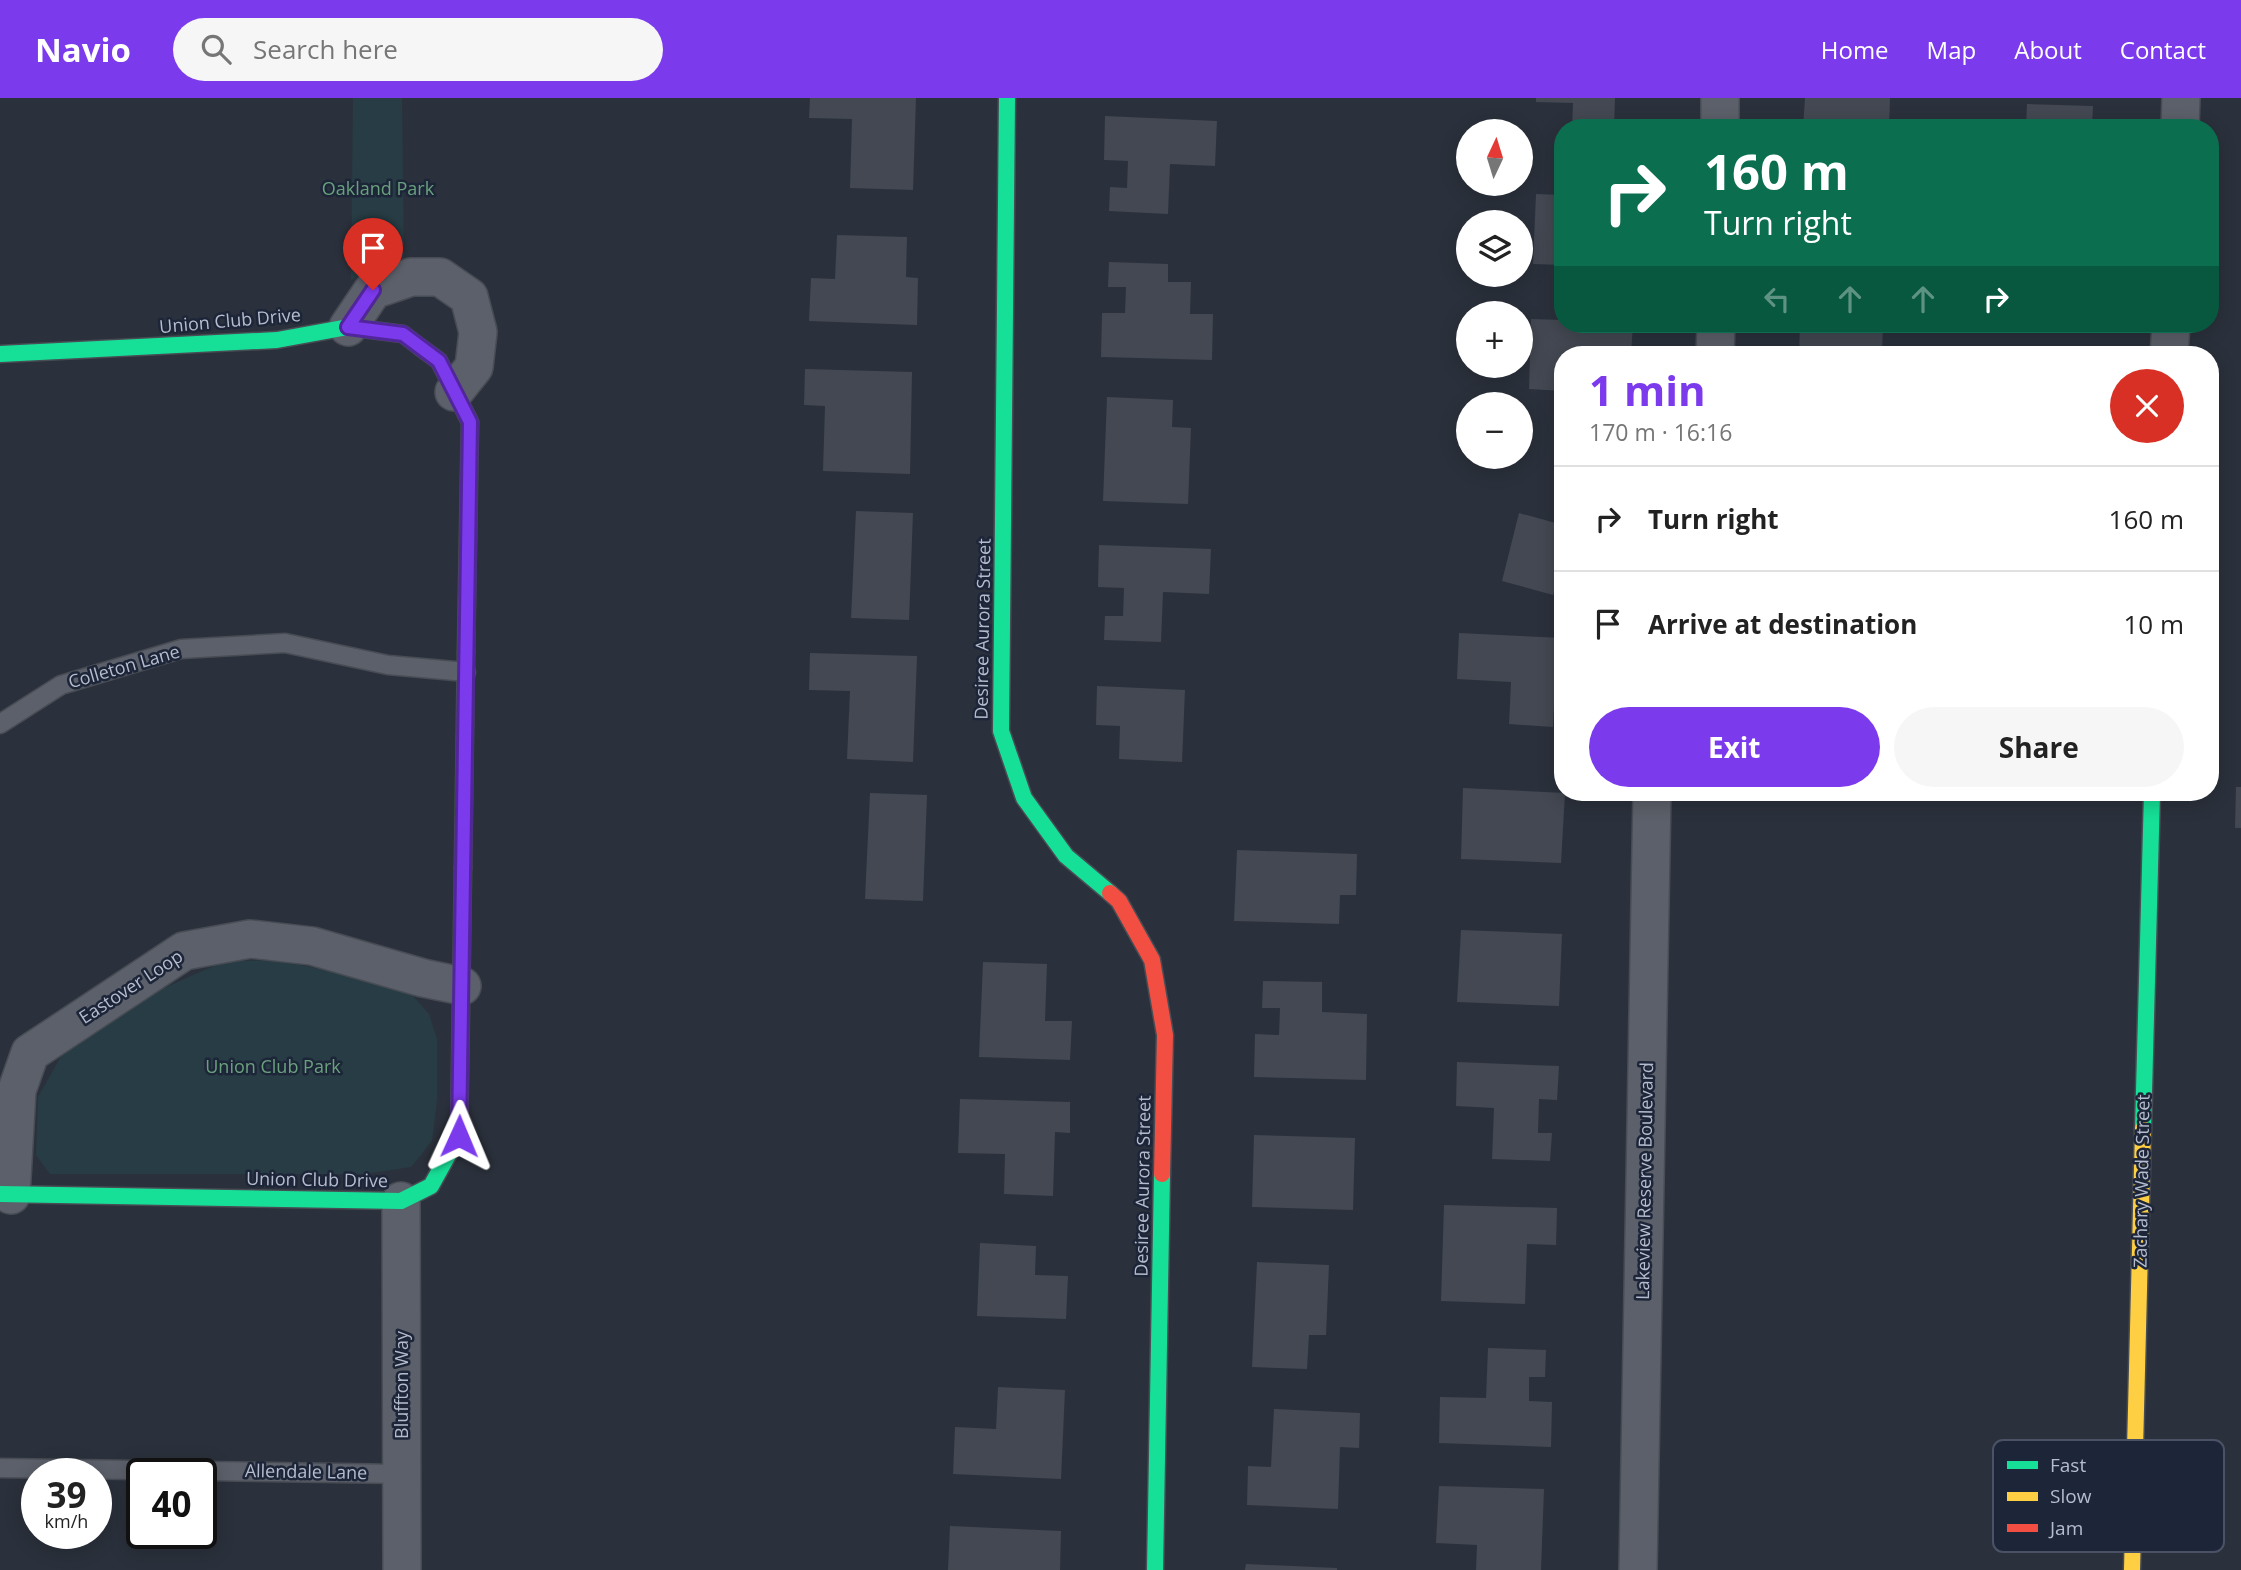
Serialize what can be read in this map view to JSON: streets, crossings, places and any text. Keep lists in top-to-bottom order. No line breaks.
{"streets":{"street":["Union Club Drive","Desiree Aurora Street","Eastover Loop","Lakeview Reserve Boulevard","Zachary Wade Street","Bluffton Way"],"lane":["Colleton Lane","Allendale Lane"]},"crossings":[["Union Club Drive","Colleton Lane"],["Union Club Drive","Eastover Loop"],["Union Club Drive","Bluffton Way"],["Bluffton Way","Allendale Lane"]],"parks":["Oakland Park","Union Club Park"],"legend":["Fast","Slow","Jam"],"north":"top","page":{"header":"Navio","search":"Search here","nav":["Home","Map","About","Contact"],"map_buttons":["+","−"],"turn":["160 m","Turn right"],"heading":["1 min","170 m · 16:16"],"list":[{"name":"Turn right","value":"160 m"},{"name":"Arrive at destination","value":"10 m"}],"buttons":["Exit","Share"],"speed":"39 km/h","limit":"40"}}
